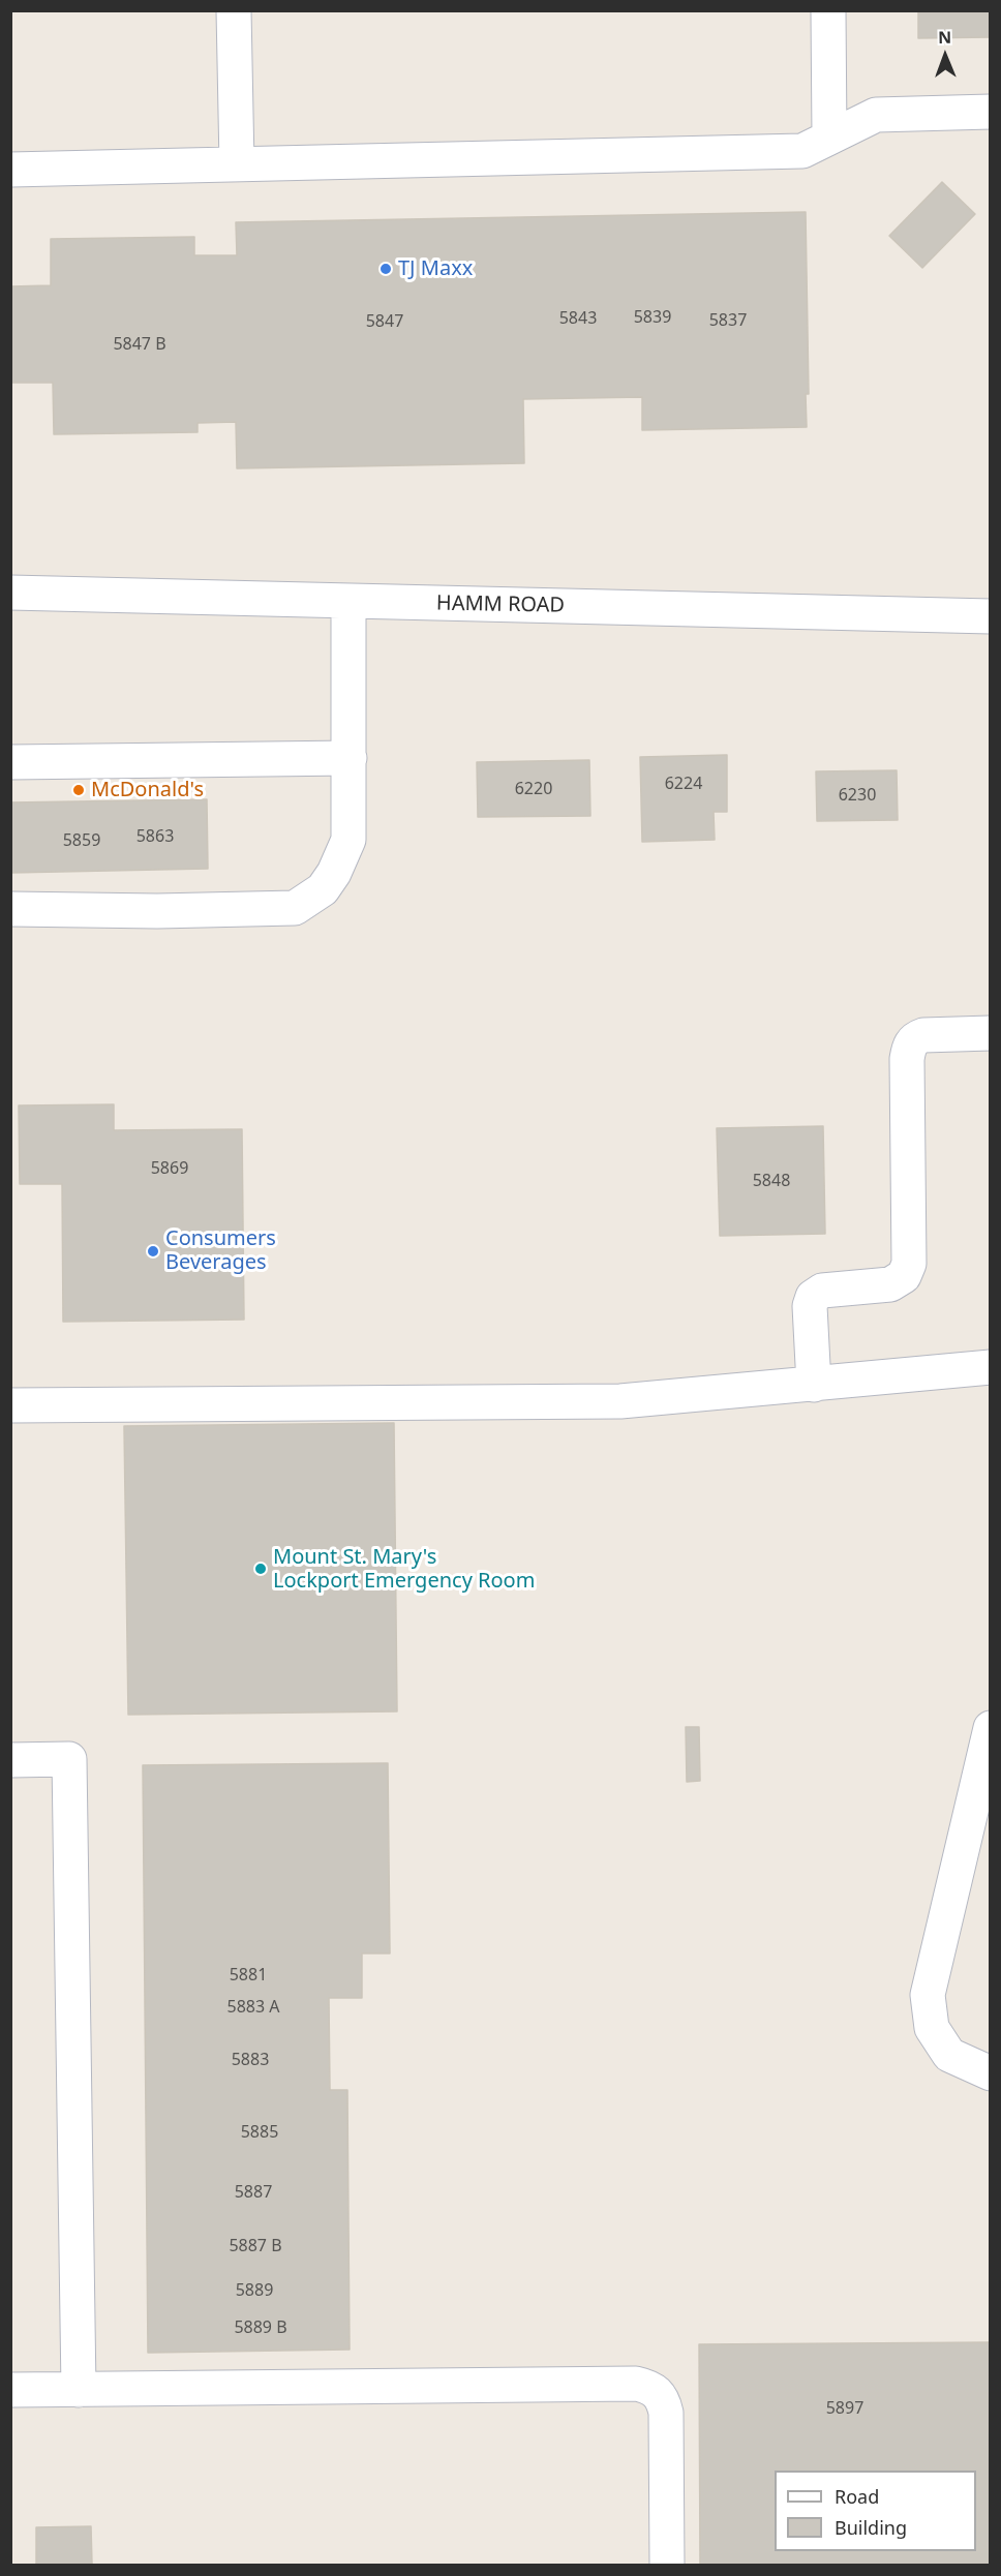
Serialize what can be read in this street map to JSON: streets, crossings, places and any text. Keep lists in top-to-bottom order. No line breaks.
{"streets":{"street":["HAMM ROAD"]},"places":["TJ Maxx","McDonald's","Consumers Beverages","Mount St. Mary's Lockport Emergency Room"],"house_numbers":["5839","5843","5837","5847","5847 B","6224","6220","6230","5863","5859","5869","5848","5881","5883 A","5883","5885","5887","5887 B","5889","5889 B","5897"],"legend":["Road","Building"],"north":"top"}
